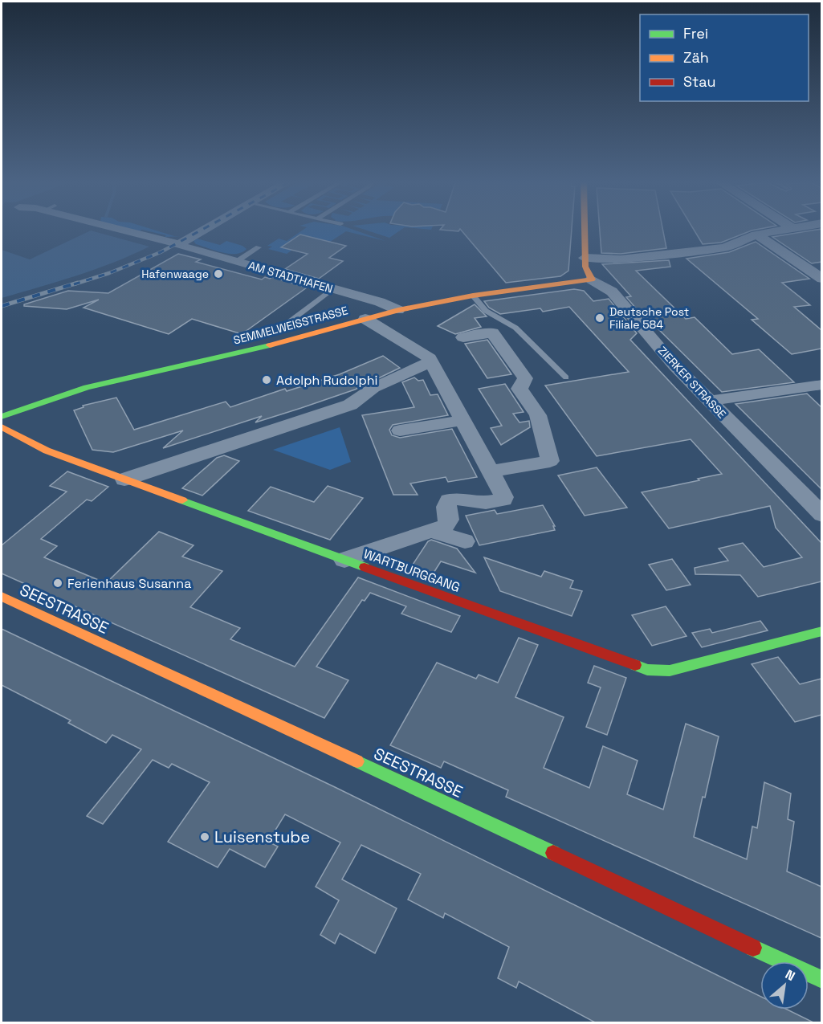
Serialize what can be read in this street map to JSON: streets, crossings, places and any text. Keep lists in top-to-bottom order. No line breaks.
{"streets":{"street":["AM STADTHAFEN","SEMMELWEISSTRASSE","ZIERKER STRASSE","WARTBURGGANG","SEESTRASSE"]},"crossings":[["AM STADTHAFEN","SEMMELWEISSTRASSE"],["SEMMELWEISSTRASSE","ZIERKER STRASSE"]],"places":["Hafenwaage","Deutsche Post Filiale 584","Adolph Rudolphi","Ferienhaus Susanna","Luisenstube"],"legend":["Frei","Zäh","Stau"],"north":"top right"}
